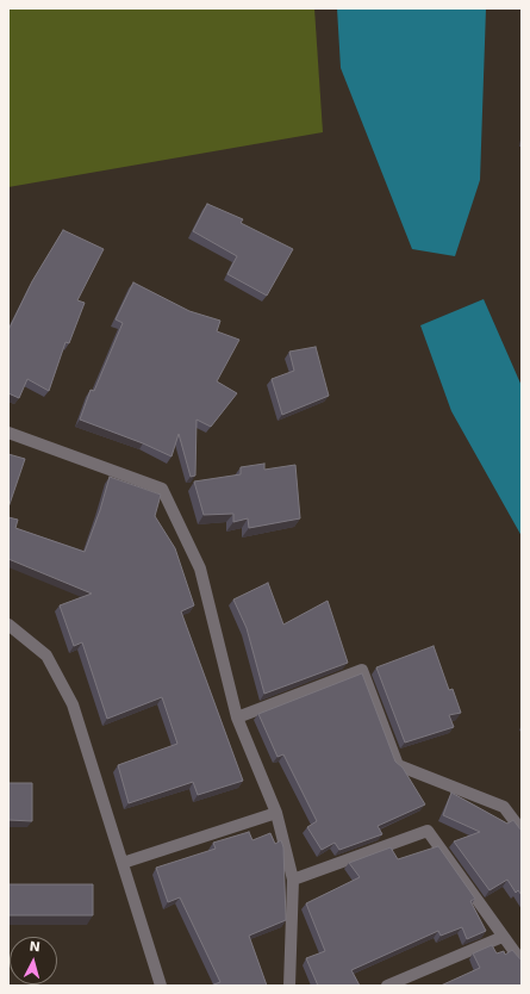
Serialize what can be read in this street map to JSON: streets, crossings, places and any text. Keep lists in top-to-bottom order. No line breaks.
{"north":"top"}
